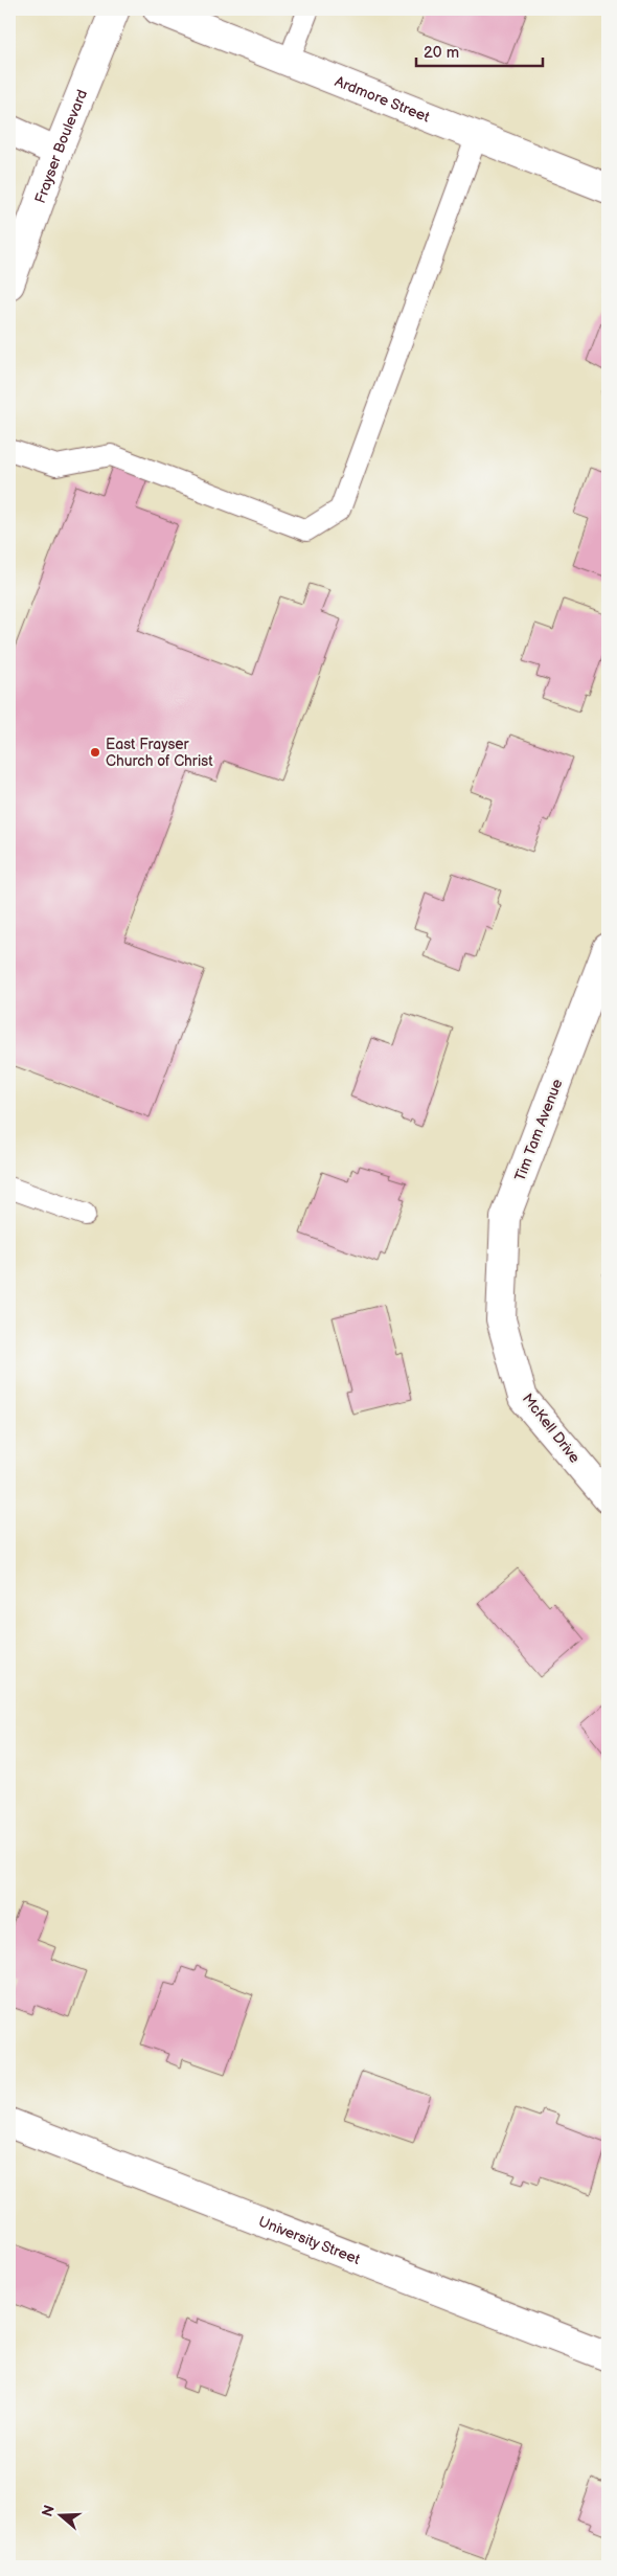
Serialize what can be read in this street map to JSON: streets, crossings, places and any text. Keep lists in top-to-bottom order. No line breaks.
{"streets":{"street":["Ardmore Street","Frayser Boulevard","Tim Tam Avenue","McKell Drive","University Street"]},"crossings":[["Tim Tam Avenue","McKell Drive"]],"places":["East Frayser Church of Christ"],"scale_bar":"20 m","north":"left"}
